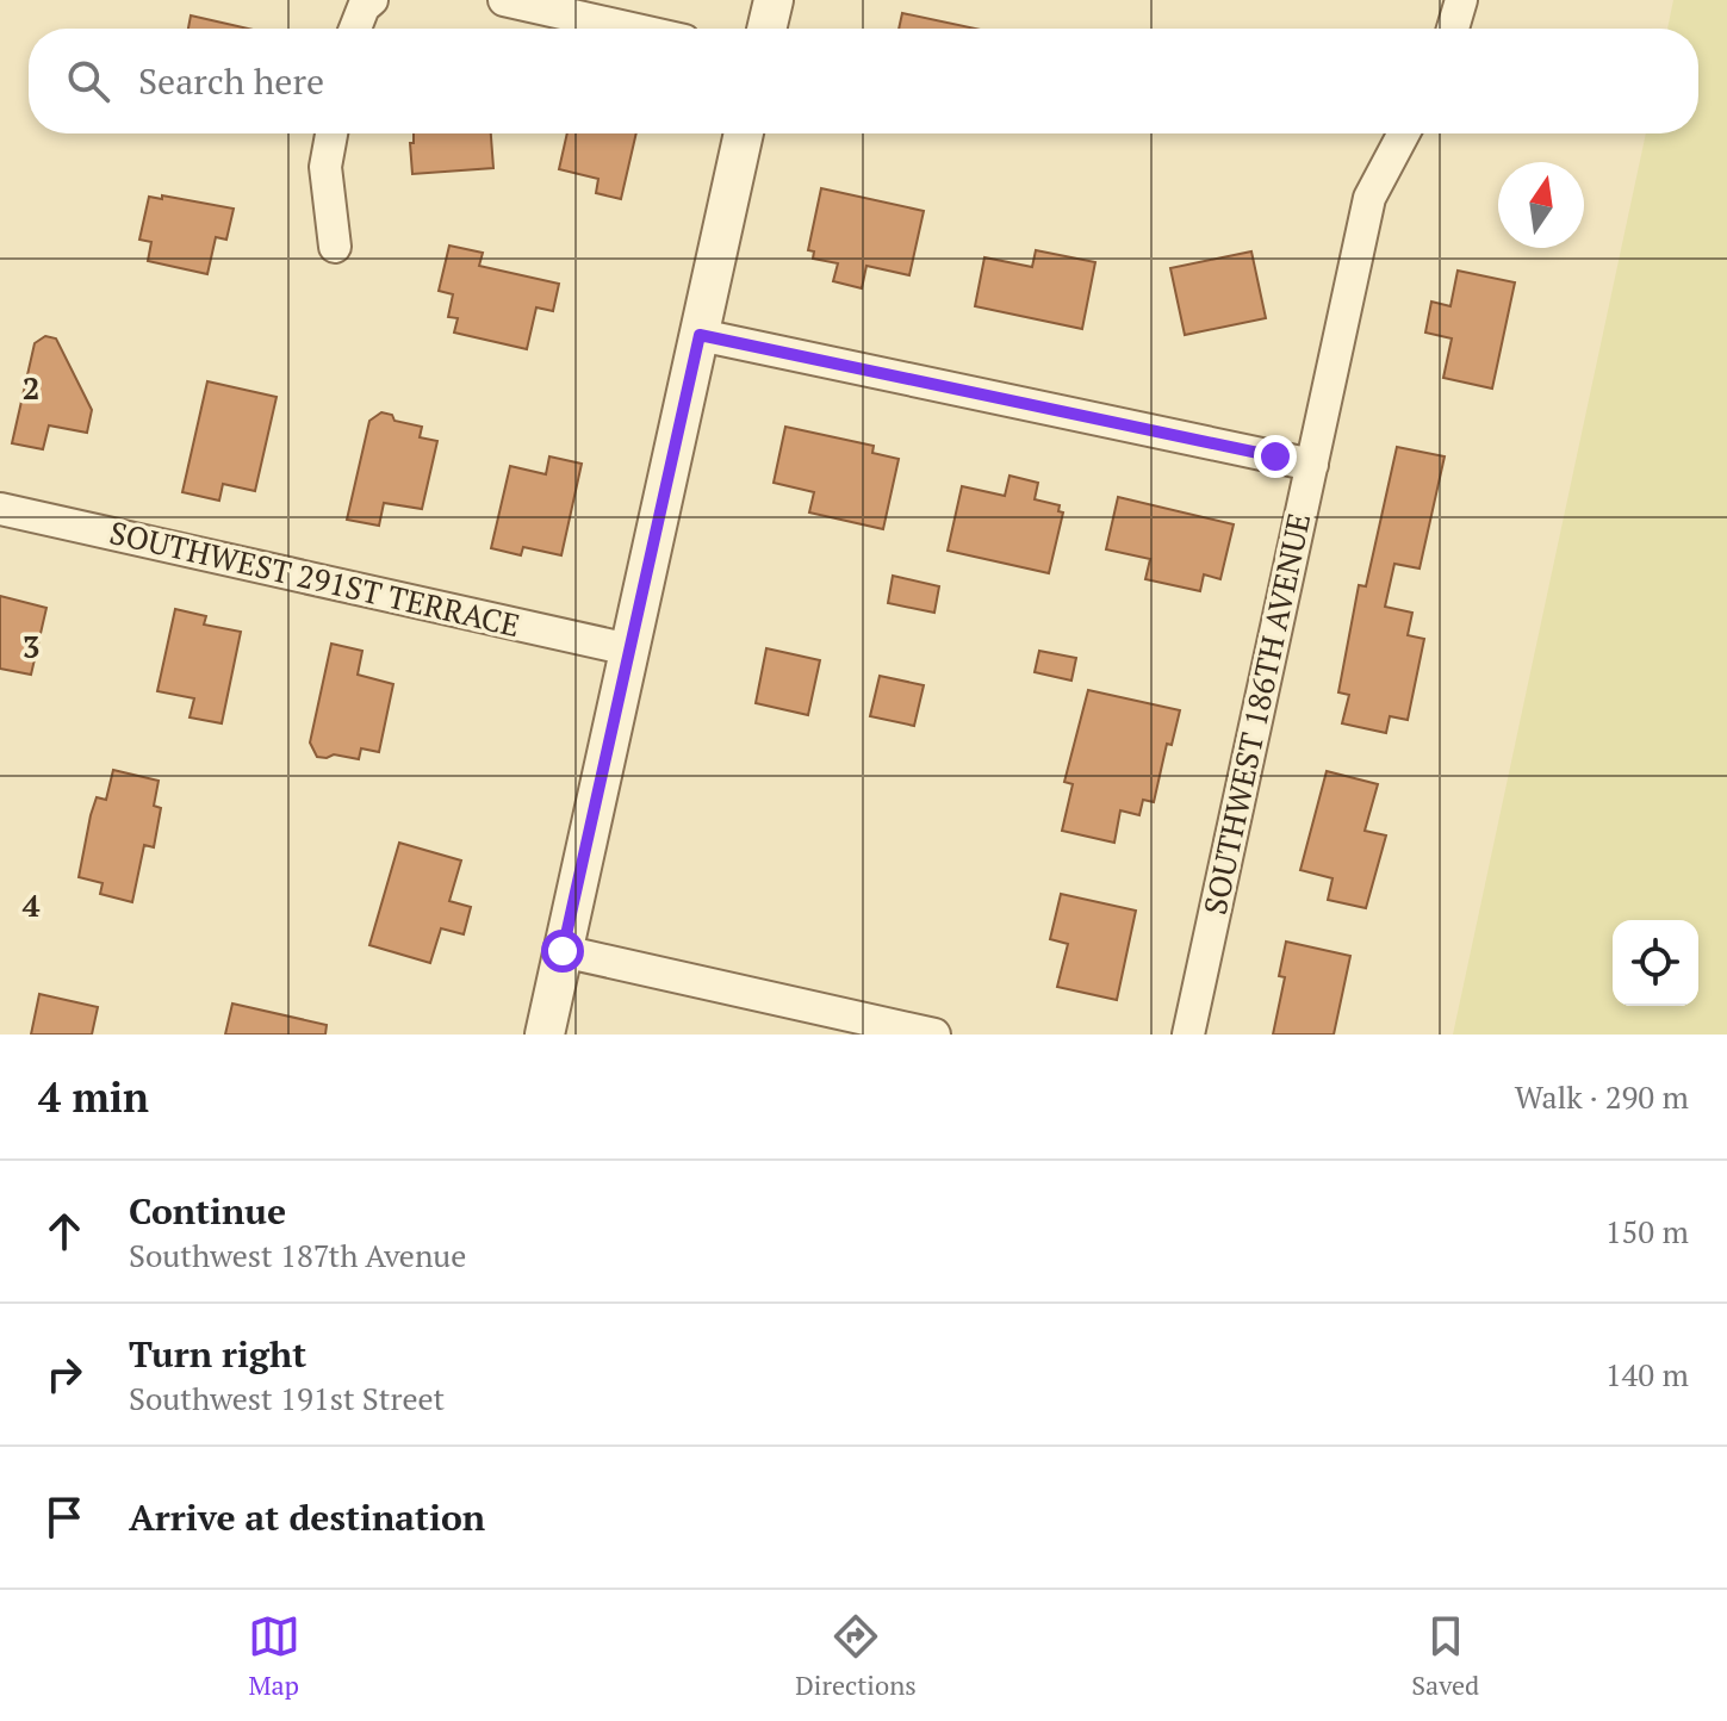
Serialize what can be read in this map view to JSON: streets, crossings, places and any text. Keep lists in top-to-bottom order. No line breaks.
{"streets":{"street":["SOUTHWEST 291ST TERRACE","SOUTHWEST 186TH AVENUE"]},"north":"top","page":{"search":"Search here","heading":["4 min","Walk · 290 m"],"list":[["Continue","Southwest 187th Avenue","150 m"],["Turn right","Southwest 191st Street","140 m"],"Arrive at destination"],"nav":["Map","Directions","Saved"]},"grid":{"rows":["2","3","4"]}}
